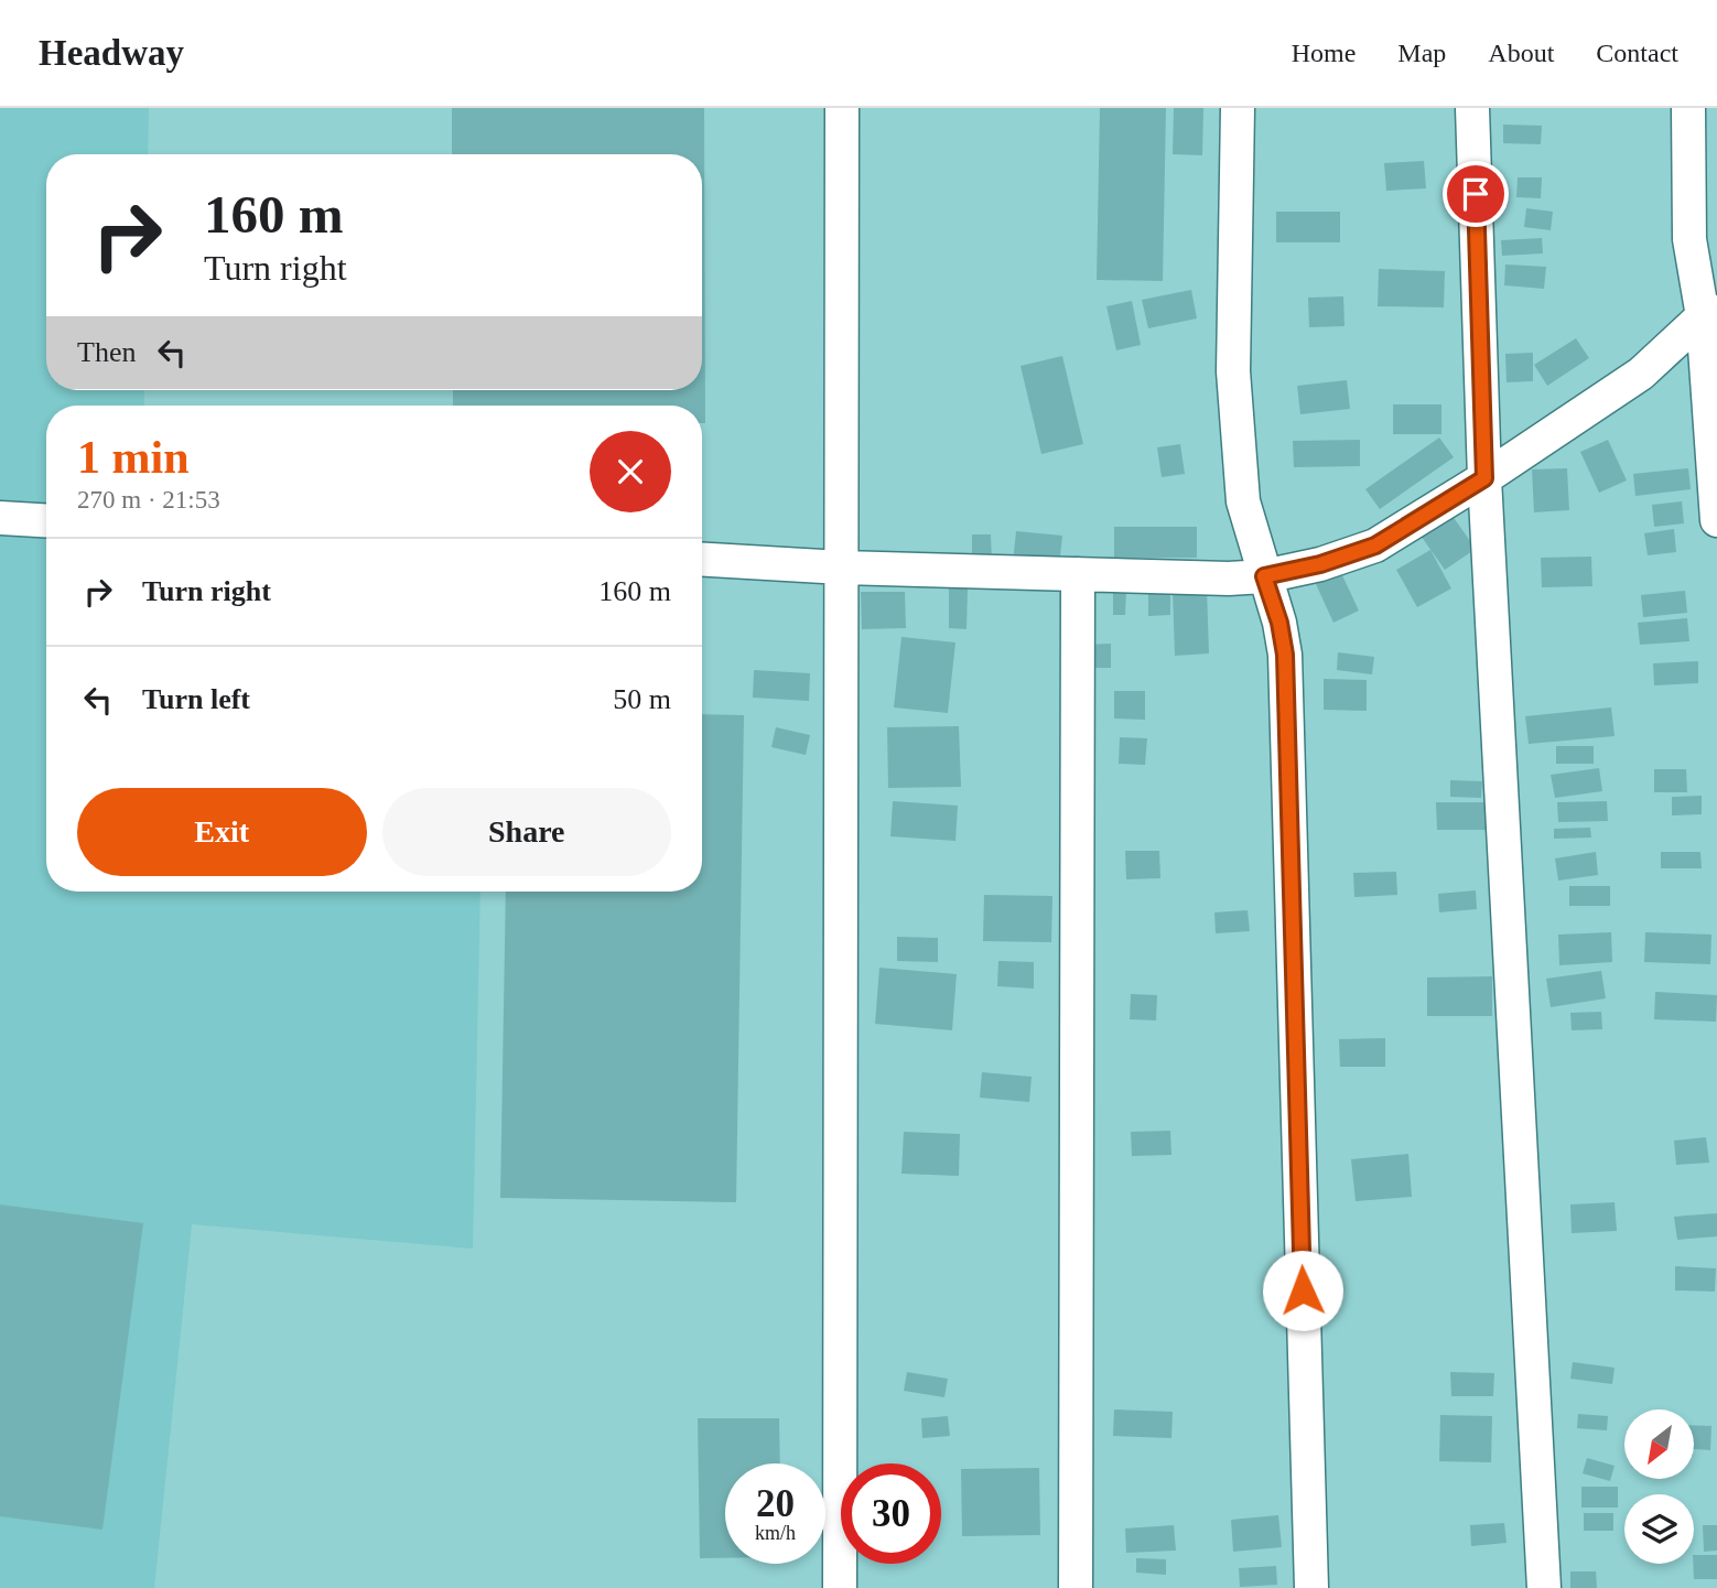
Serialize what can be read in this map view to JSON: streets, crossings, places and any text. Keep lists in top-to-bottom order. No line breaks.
{"north":"bottom left","page":{"header":"Headway","nav":["Home","Map","About","Contact"],"turn":["160 m","Turn right"],"then":"Then","heading":["1 min","270 m · 21:53"],"list":[{"name":"Turn right","value":"160 m"},{"name":"Turn left","value":"50 m"}],"buttons":["Exit","Share"],"speed":"20 km/h","limit":"30"}}
